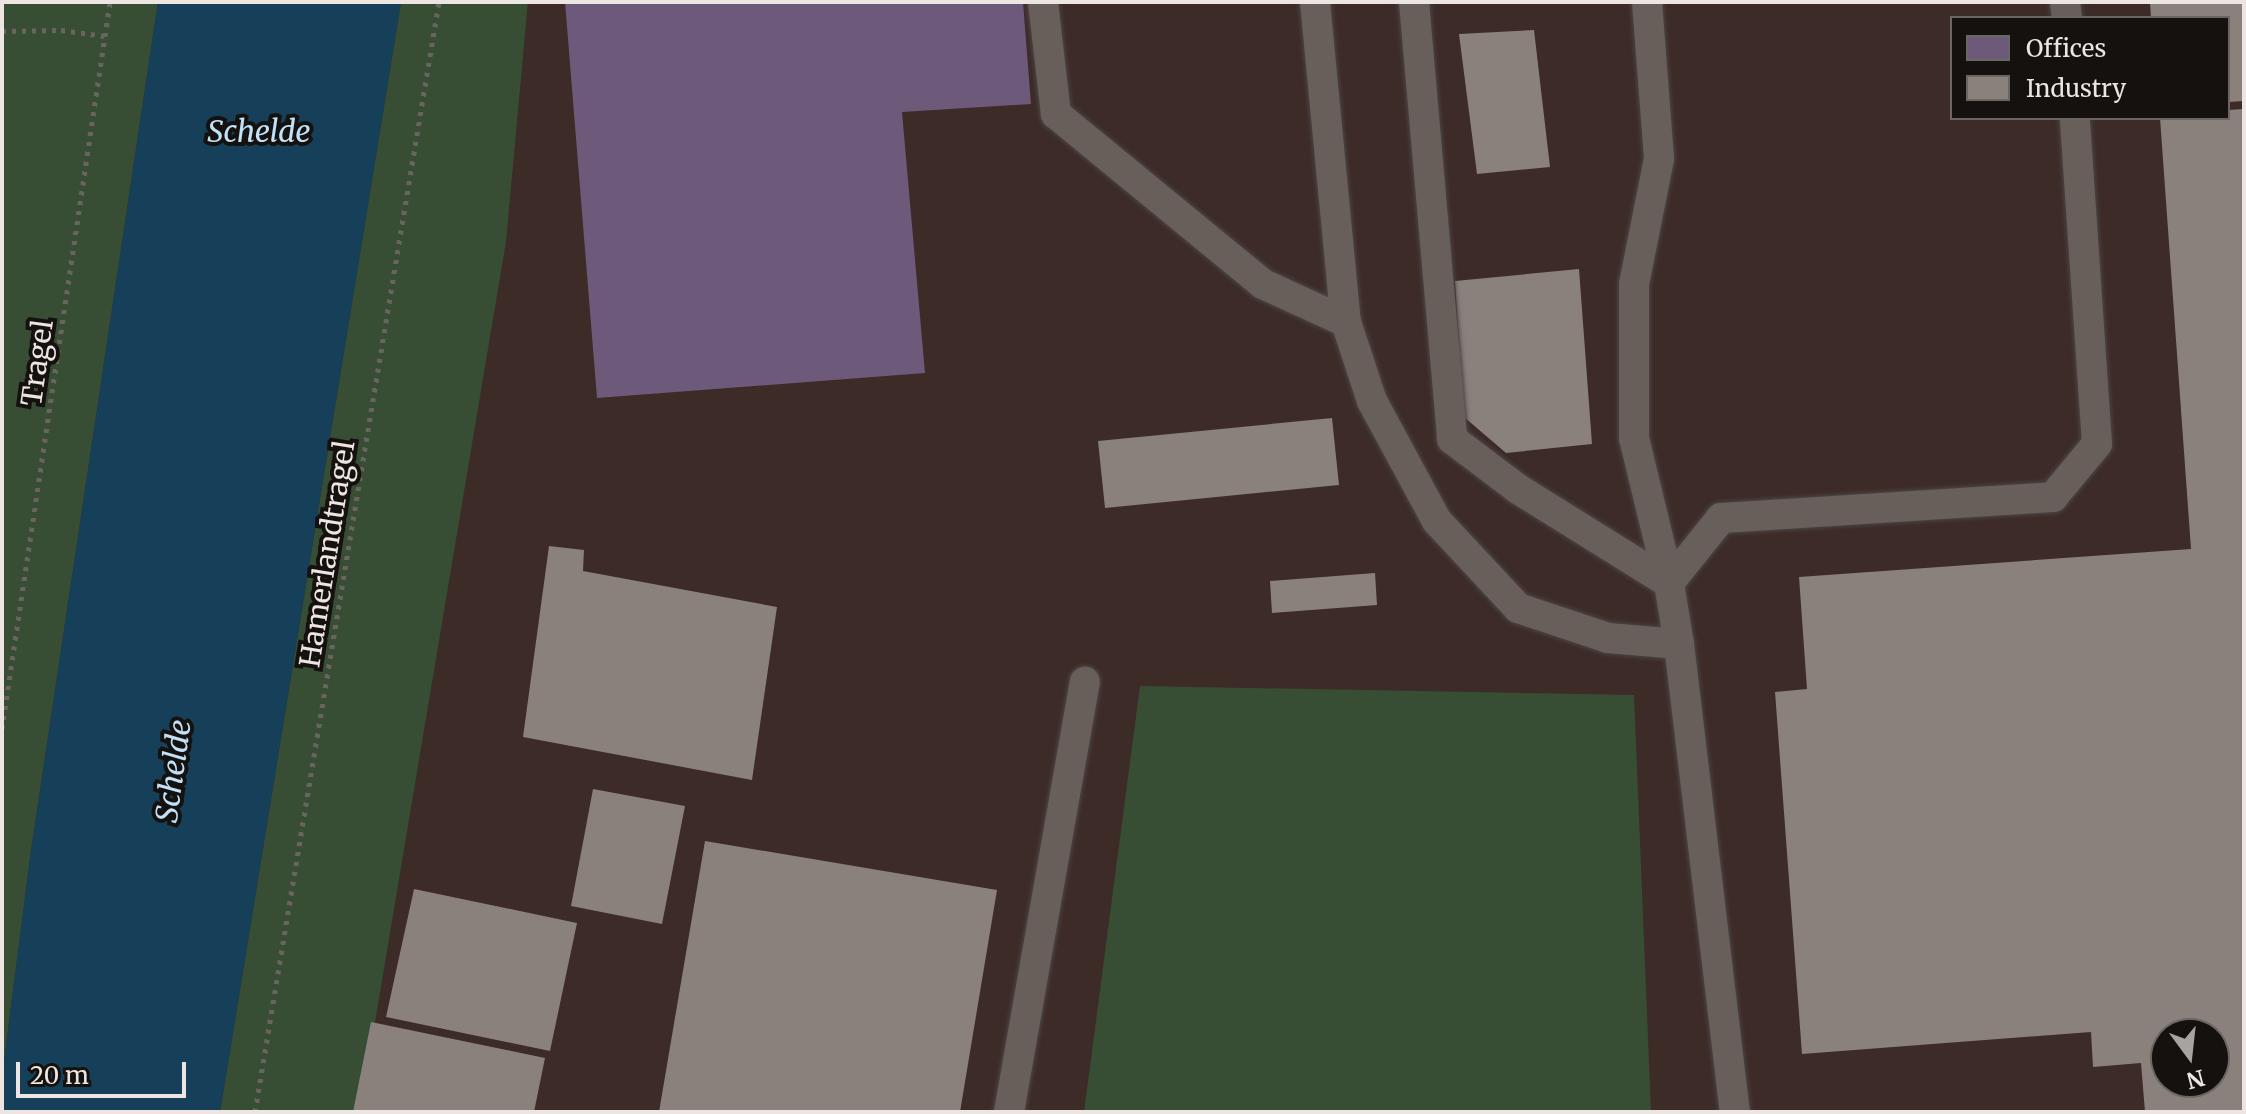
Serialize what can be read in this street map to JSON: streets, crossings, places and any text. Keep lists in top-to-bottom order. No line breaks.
{"streets":{"path":["Tragel","Hamerlandtragel"]},"water":["Schelde"],"legend":["Offices","Industry"],"scale_bar":"20 m","north":"bottom"}
